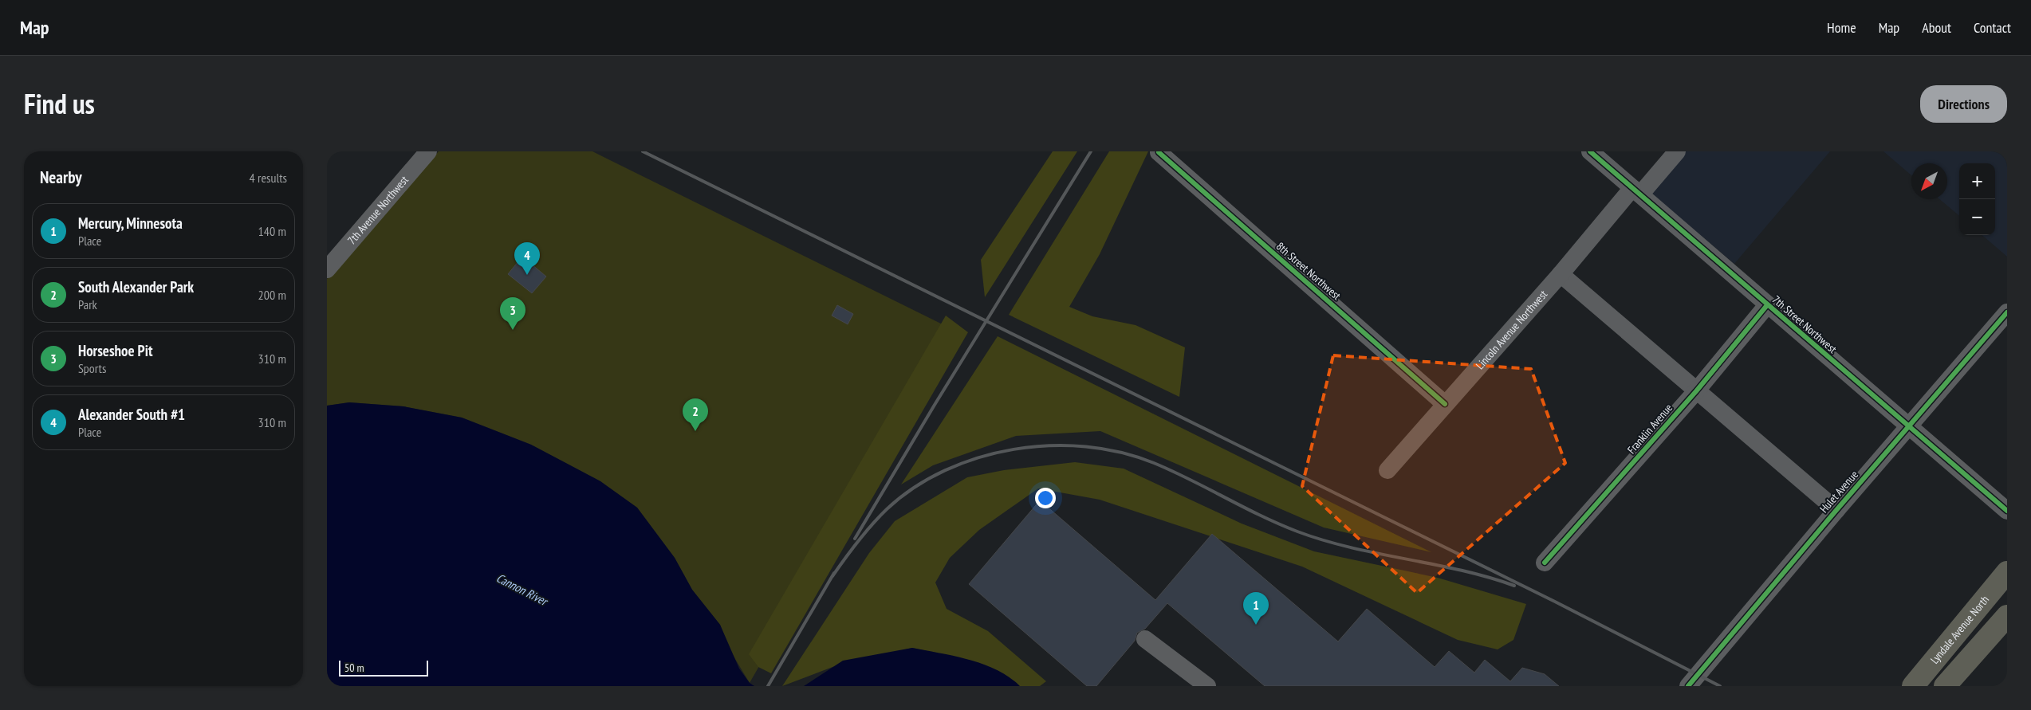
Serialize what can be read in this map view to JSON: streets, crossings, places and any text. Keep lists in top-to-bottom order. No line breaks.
{"streets":{"highway":["Lyndale Avenue North"],"street":["7th Avenue Northwest","8th Street Northwest","7th Street Northwest","Lincoln Avenue Northwest","Franklin Avenue","Hulet Avenue"]},"crossings":[["8th Street Northwest","Lincoln Avenue Northwest"],["7th Street Northwest","Lincoln Avenue Northwest"],["7th Street Northwest","Franklin Avenue"],["7th Street Northwest","Hulet Avenue"]],"water":["Cannon River"],"scale_bar":"50 m","north":"bottom left","page":{"header":"Map","nav":["Home","Map","About","Contact"],"title":"Find us","buttons":"Directions","heading":["Nearby","4 results"],"map_buttons":["+","−"],"list":[{"mark":"1","name":"Mercury, Minnesota","note":"Place","value":"140 m"},{"mark":"2","name":"South Alexander Park","note":"Park","value":"200 m"},{"mark":"3","name":"Horseshoe Pit","note":"Sports","value":"310 m"},{"mark":"4","name":"Alexander South #1","note":"Place","value":"310 m"}],"pins":["4","3","2","1"],"scale":"50 m"}}
